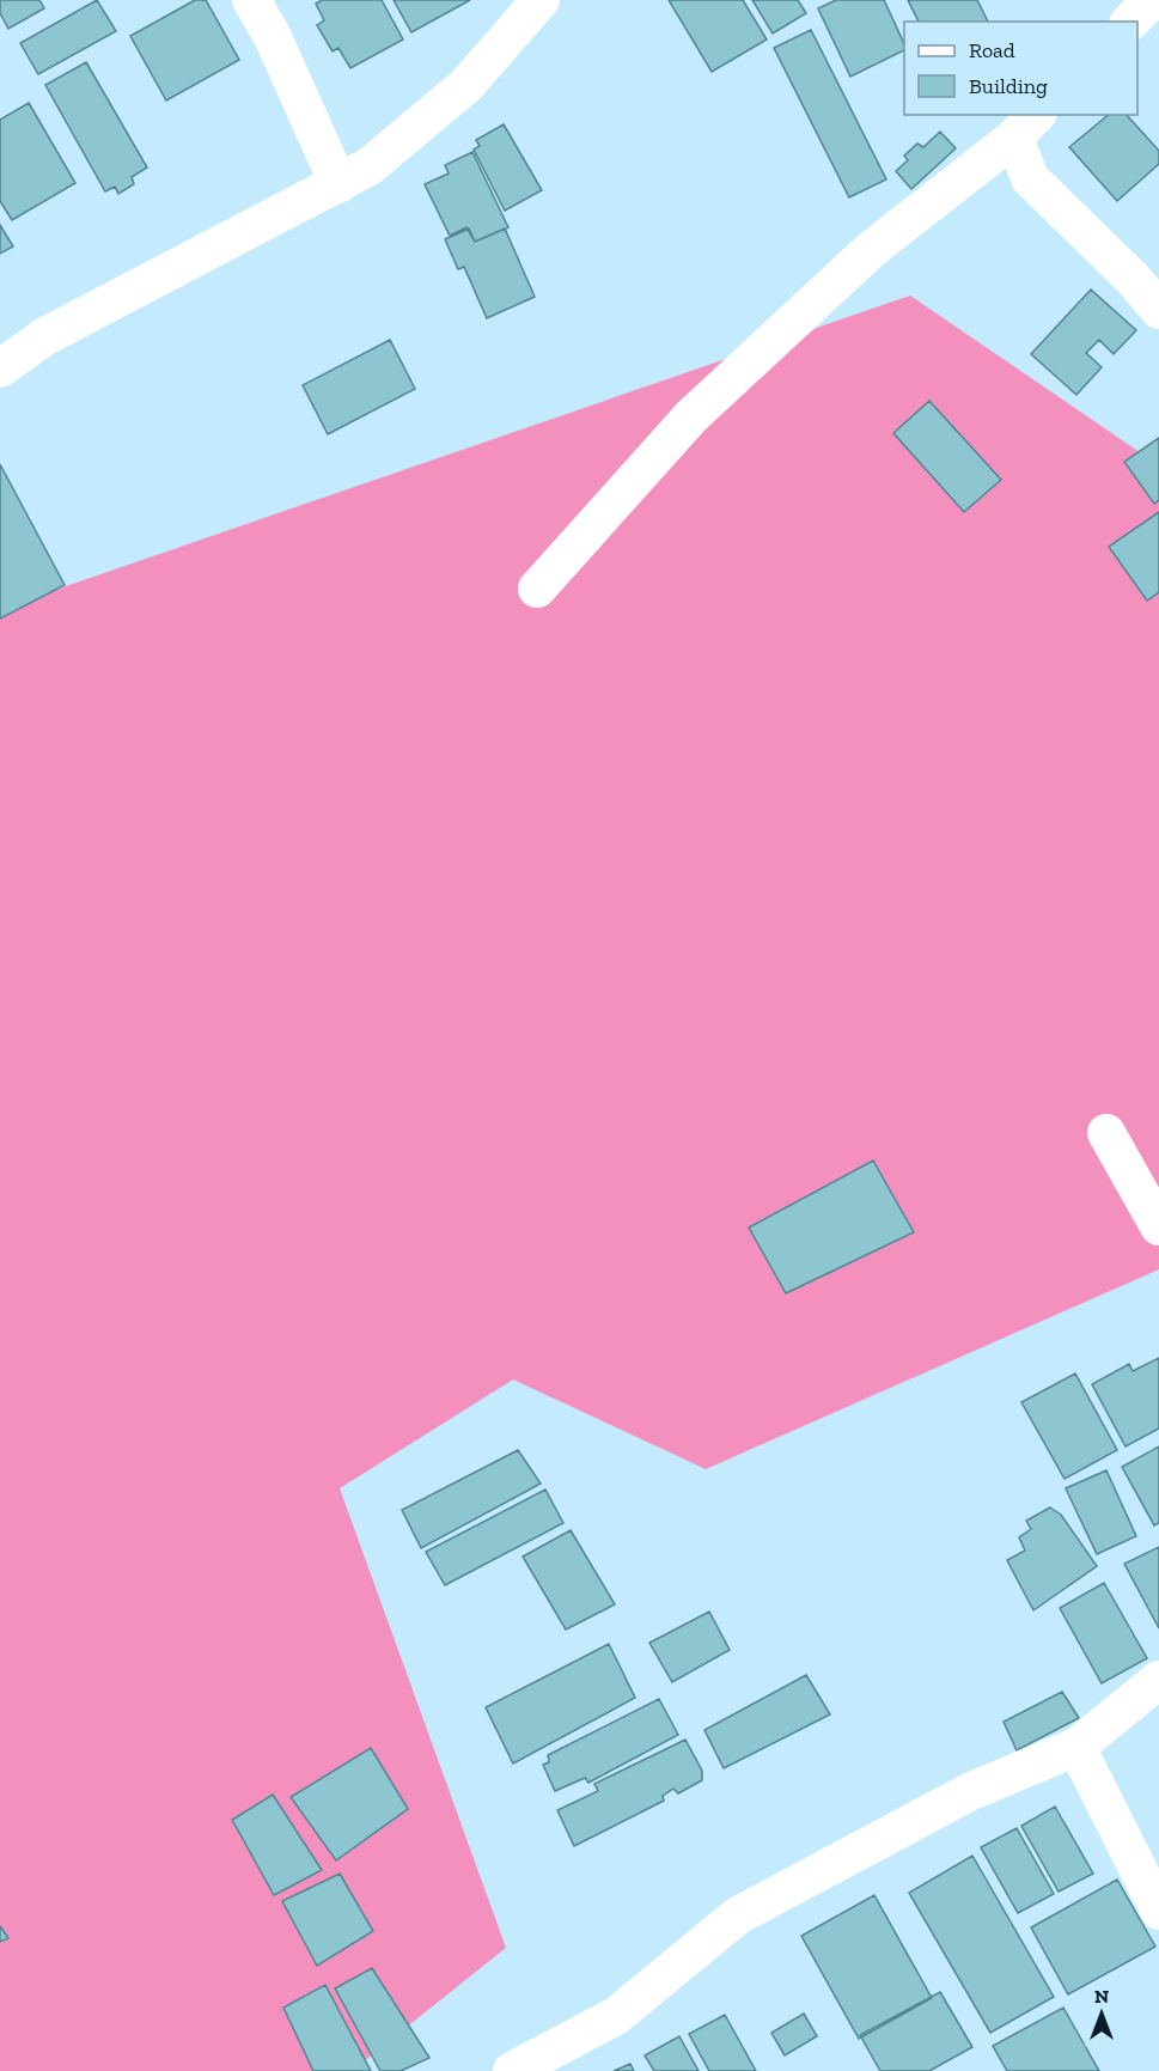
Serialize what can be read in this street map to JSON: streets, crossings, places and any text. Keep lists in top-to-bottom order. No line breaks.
{"legend":["Road","Building"],"north":"top"}
